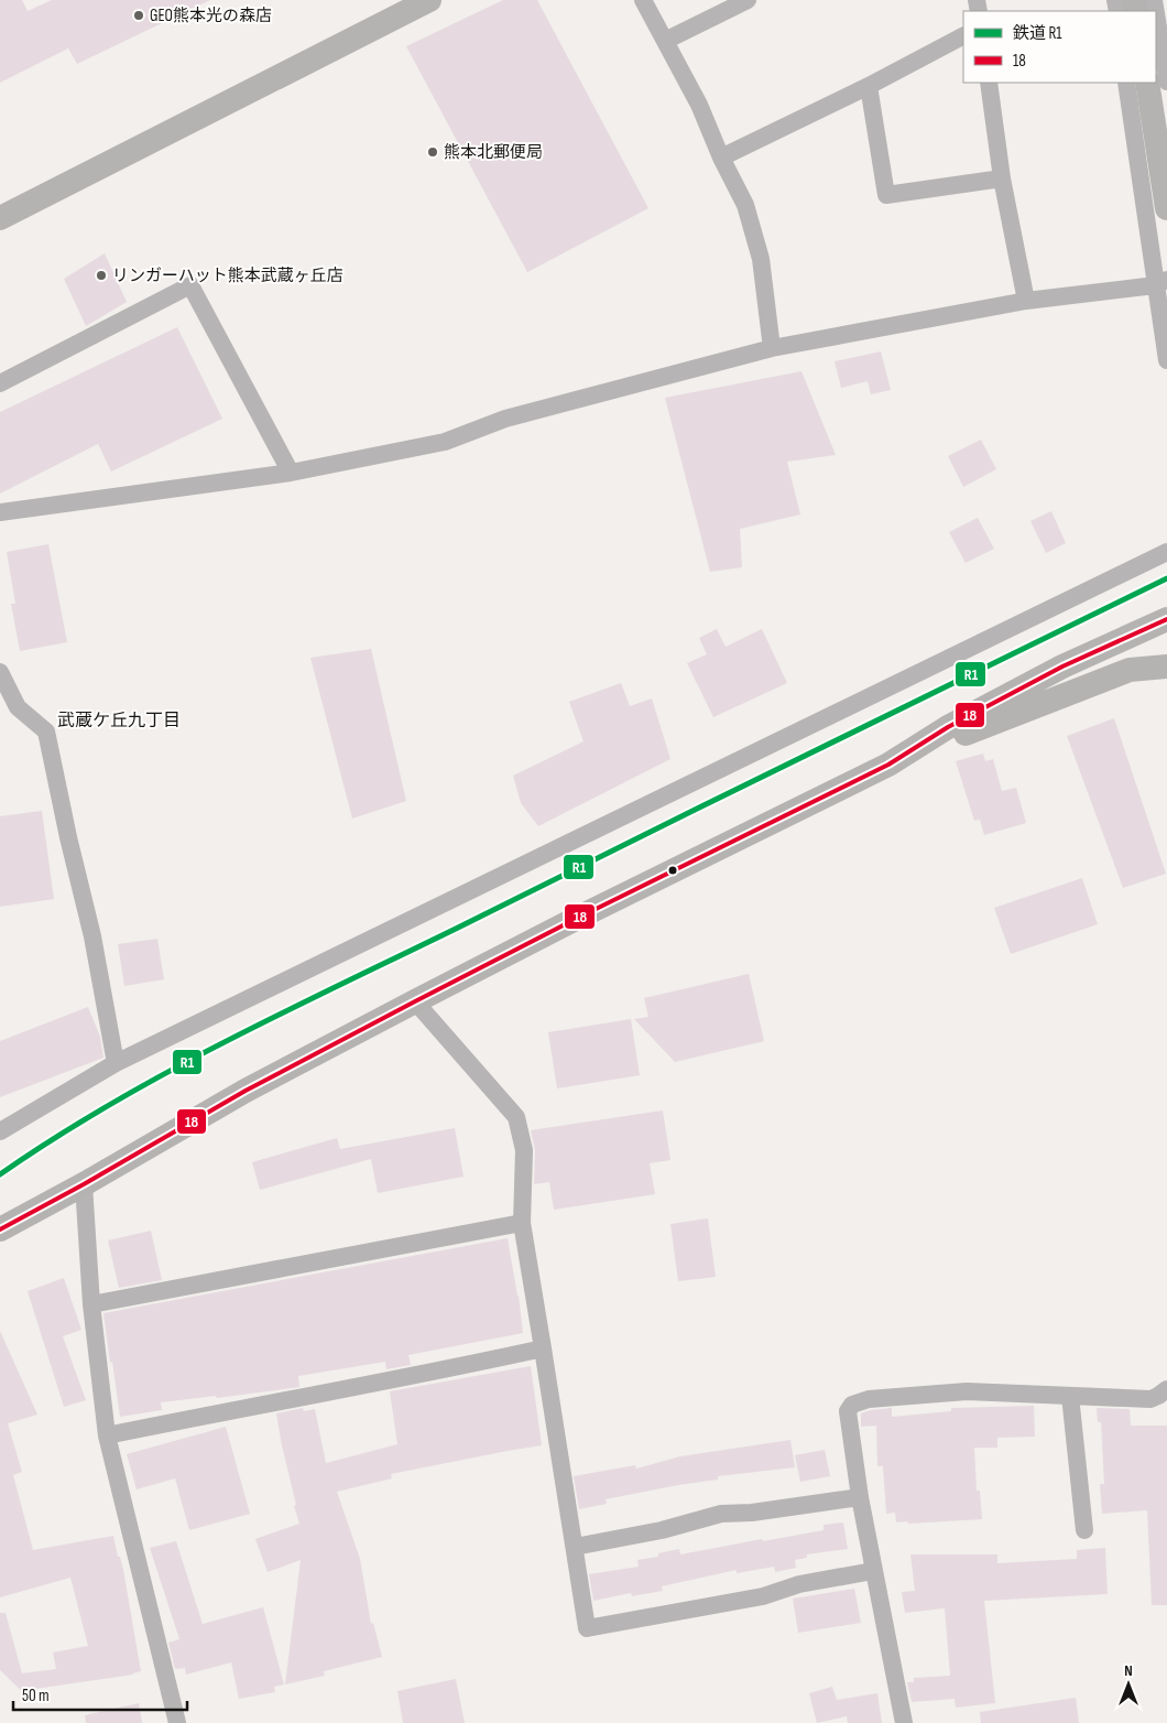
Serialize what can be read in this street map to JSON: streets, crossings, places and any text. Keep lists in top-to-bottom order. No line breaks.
{"districts":["武蔵ケ丘九丁目"],"places":["GEO熊本光の森店","熊本北郵便局","リンガーハット熊本武蔵ヶ丘店"],"lines":["rail line R1","transit line 18"],"legend":["鉄道 R1","18"],"scale_bar":"50 m","north":"top"}
